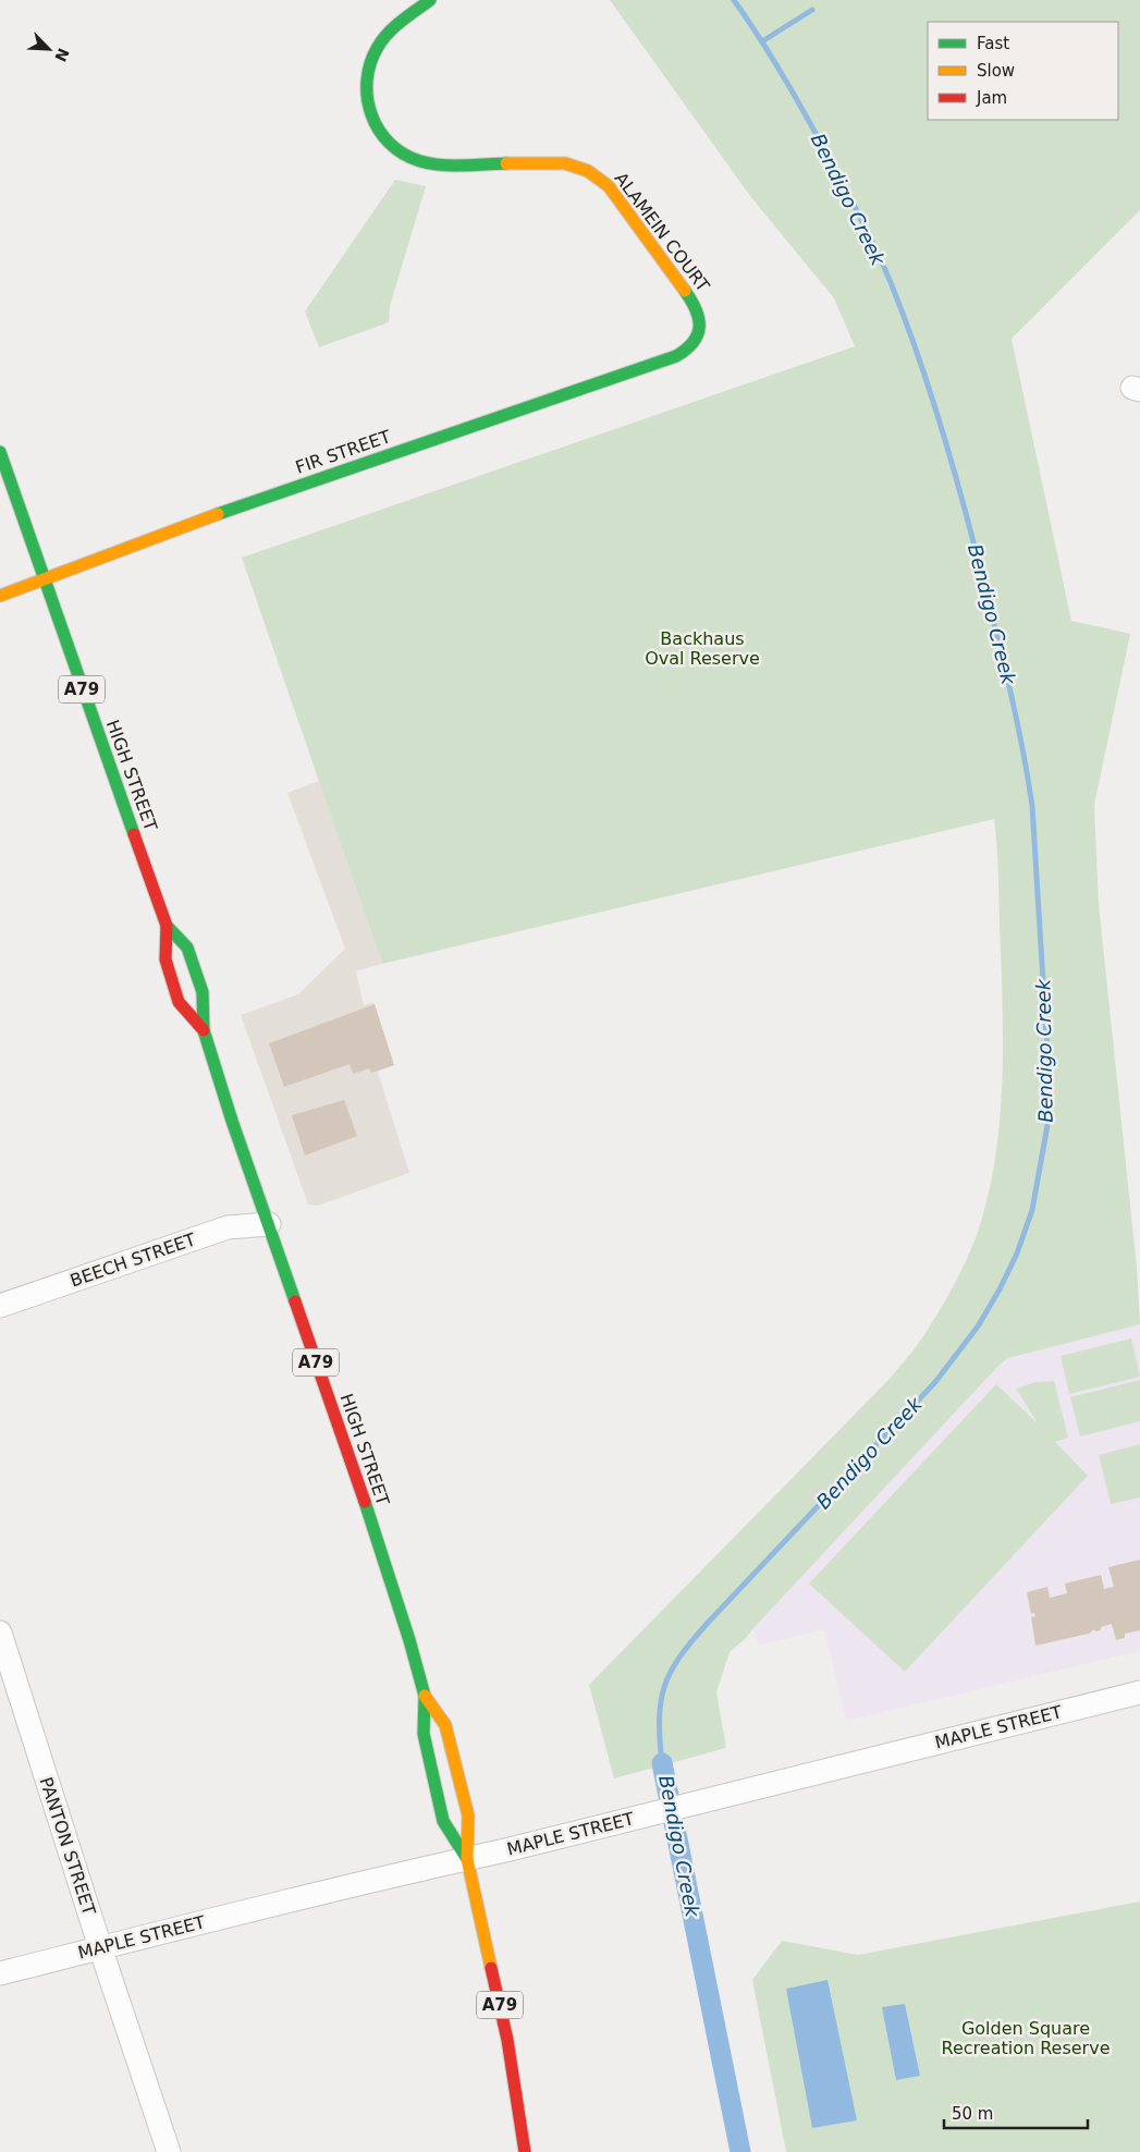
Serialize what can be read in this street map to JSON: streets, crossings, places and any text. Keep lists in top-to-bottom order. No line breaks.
{"streets":{"main road":["ALAMEIN COURT","FIR STREET","A79","HIGH STREET"],"street":["BEECH STREET","MAPLE STREET","PANTON STREET"]},"crossings":[["ALAMEIN COURT","FIR STREET"],["FIR STREET","HIGH STREET"],["HIGH STREET","BEECH STREET"],["HIGH STREET","MAPLE STREET"],["MAPLE STREET","PANTON STREET"]],"water":["Bendigo Creek"],"parks":["Backhaus Oval Reserve","Golden Square Recreation Reserve"],"legend":["Fast","Slow","Jam"],"scale_bar":"50 m","north":"bottom right"}
